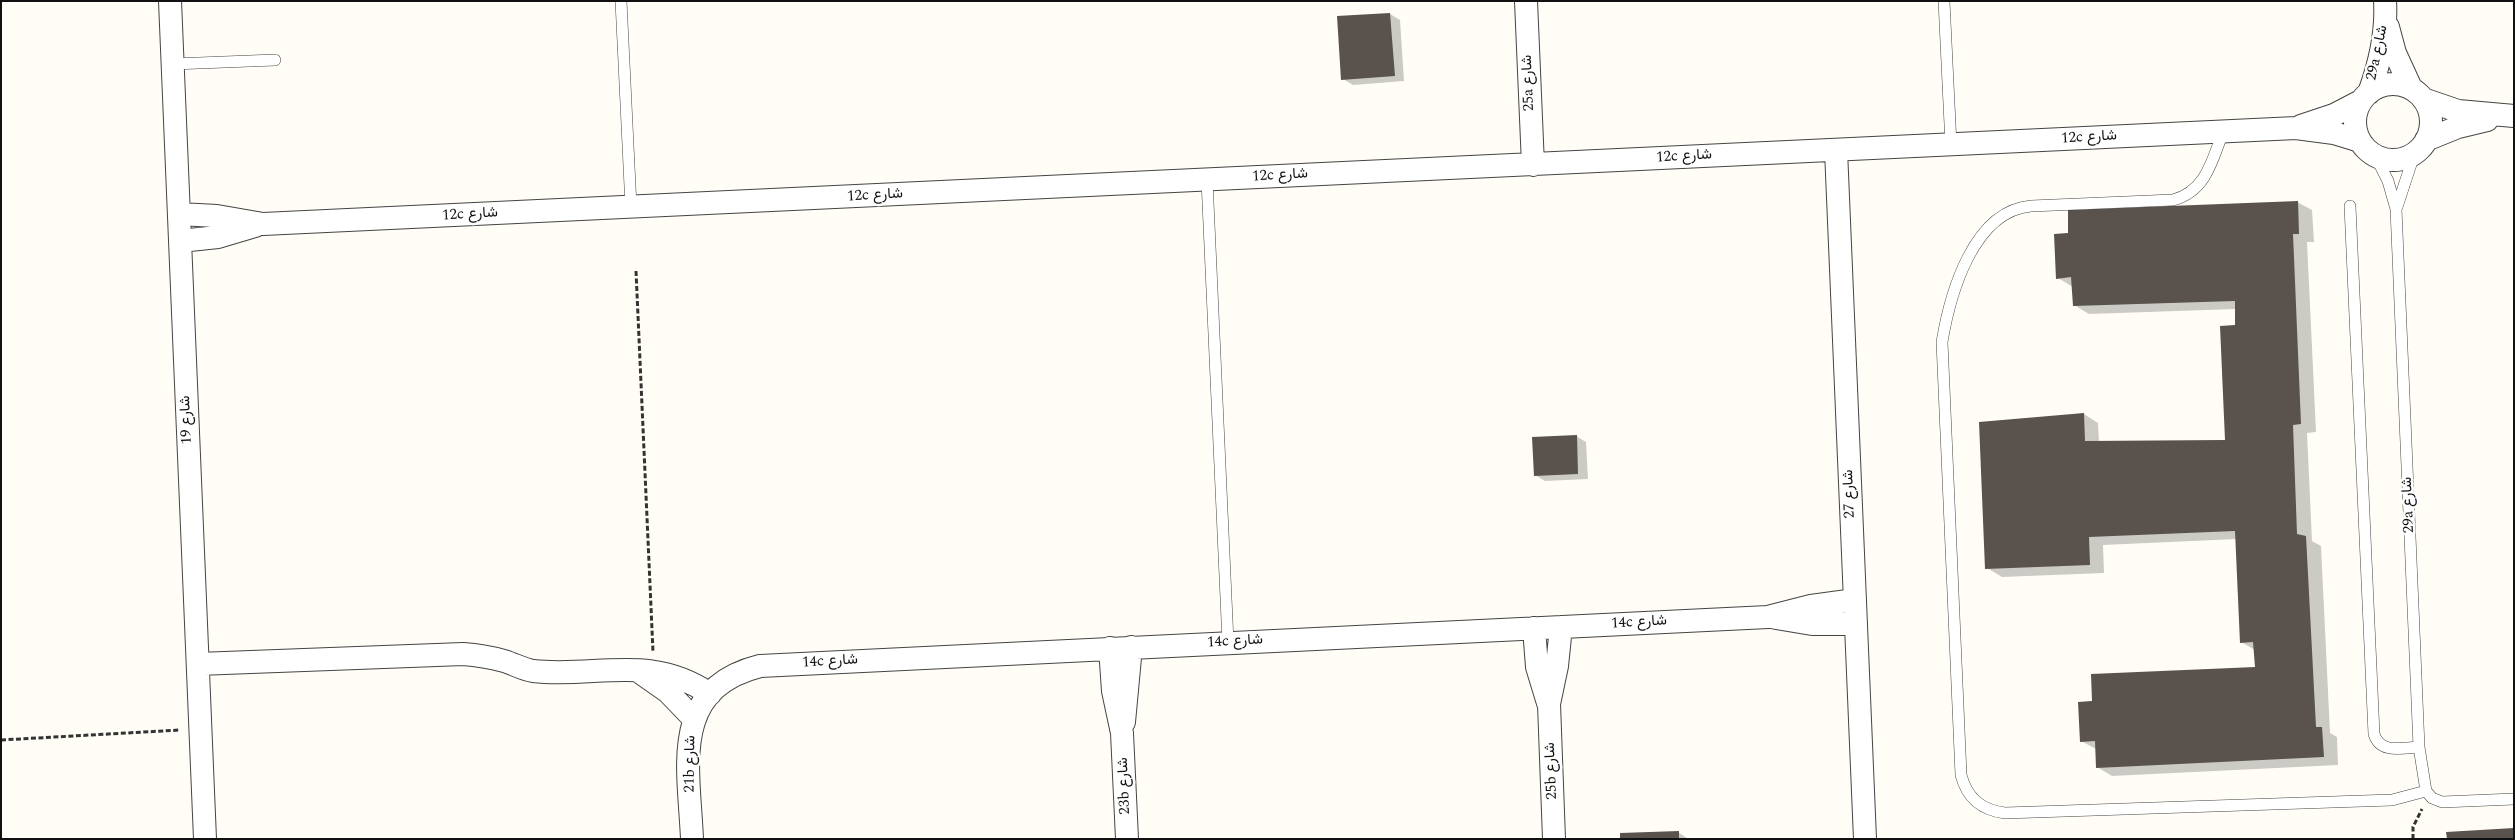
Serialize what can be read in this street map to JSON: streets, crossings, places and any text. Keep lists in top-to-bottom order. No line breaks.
{"streets":{"street":["29a شارع","25a شارع","12c شارع","شارع 19","شارع 27","14c شارع","21b شارع","25b شارع","23b شارع"]},"crossings":[["29a شارع","12c شارع"],["25a شارع","12c شارع"],["12c شارع","شارع 19"],["12c شارع","شارع 27"],["شارع 27","14c شارع"],["14c شارع","21b شارع"],["14c شارع","25b شارع"],["14c شارع","23b شارع"]]}
